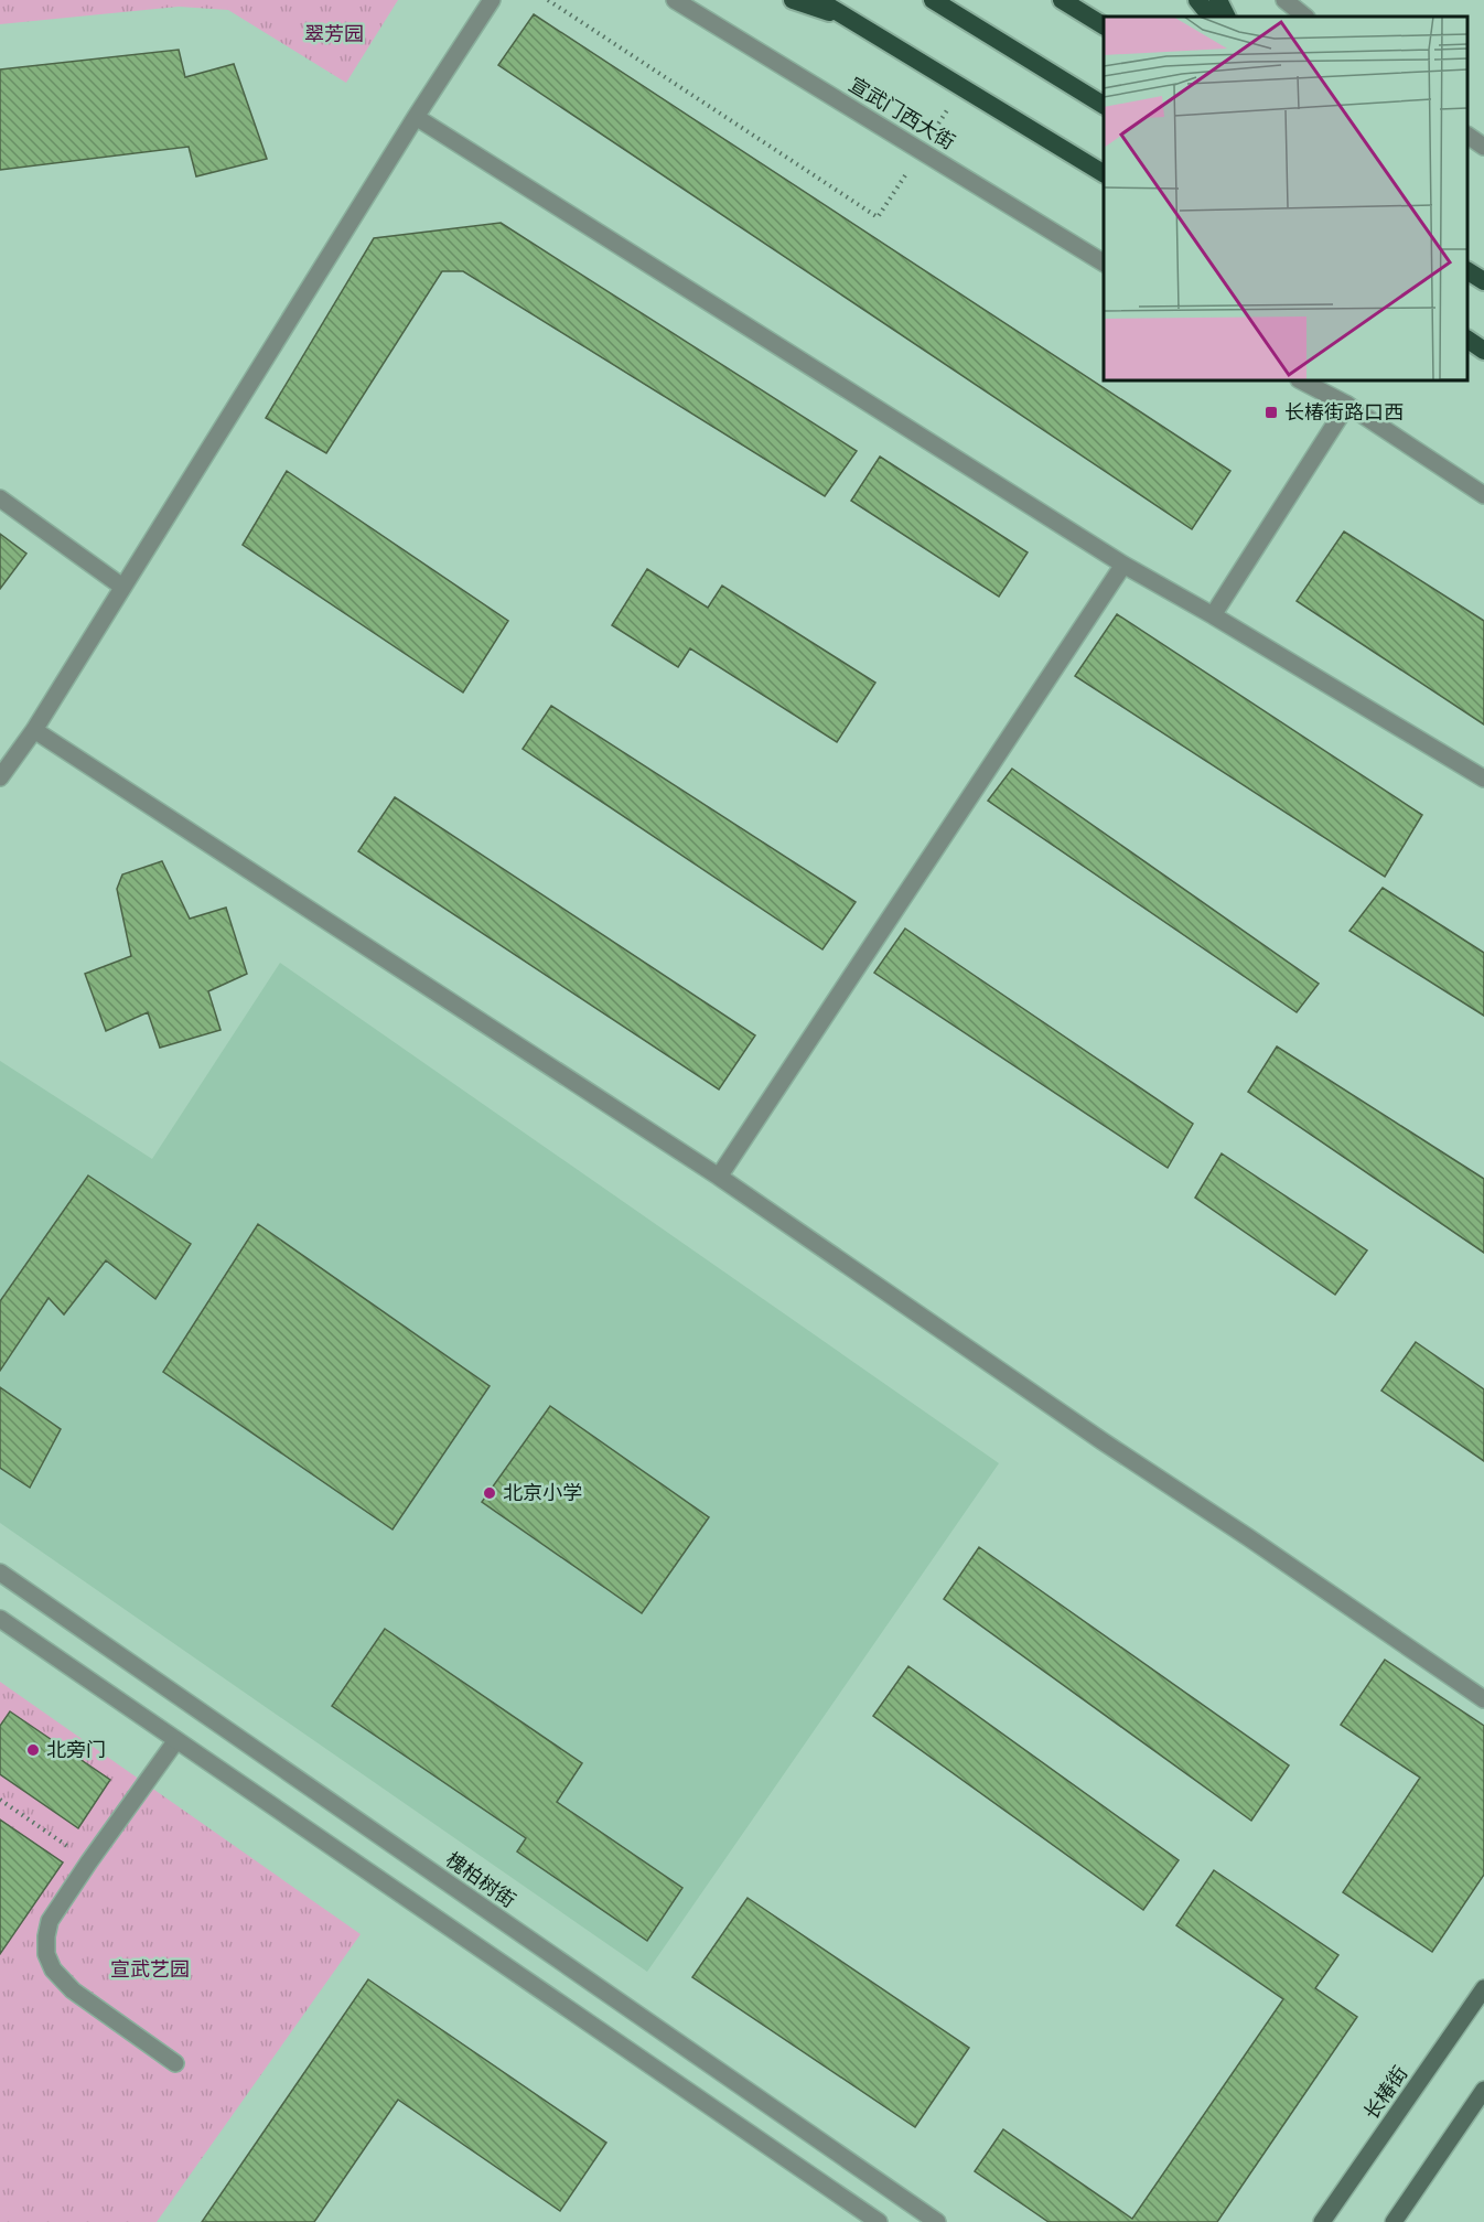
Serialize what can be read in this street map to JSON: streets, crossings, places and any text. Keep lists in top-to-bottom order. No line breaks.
{"streets":{"main road":["长椿街"],"street":["宣武门西大街","槐柏树街"]},"parks":["翠芳园","宣武艺园"],"places":{"transit":["长椿街路口西"],"other":["北京小学","北旁门"]}}
